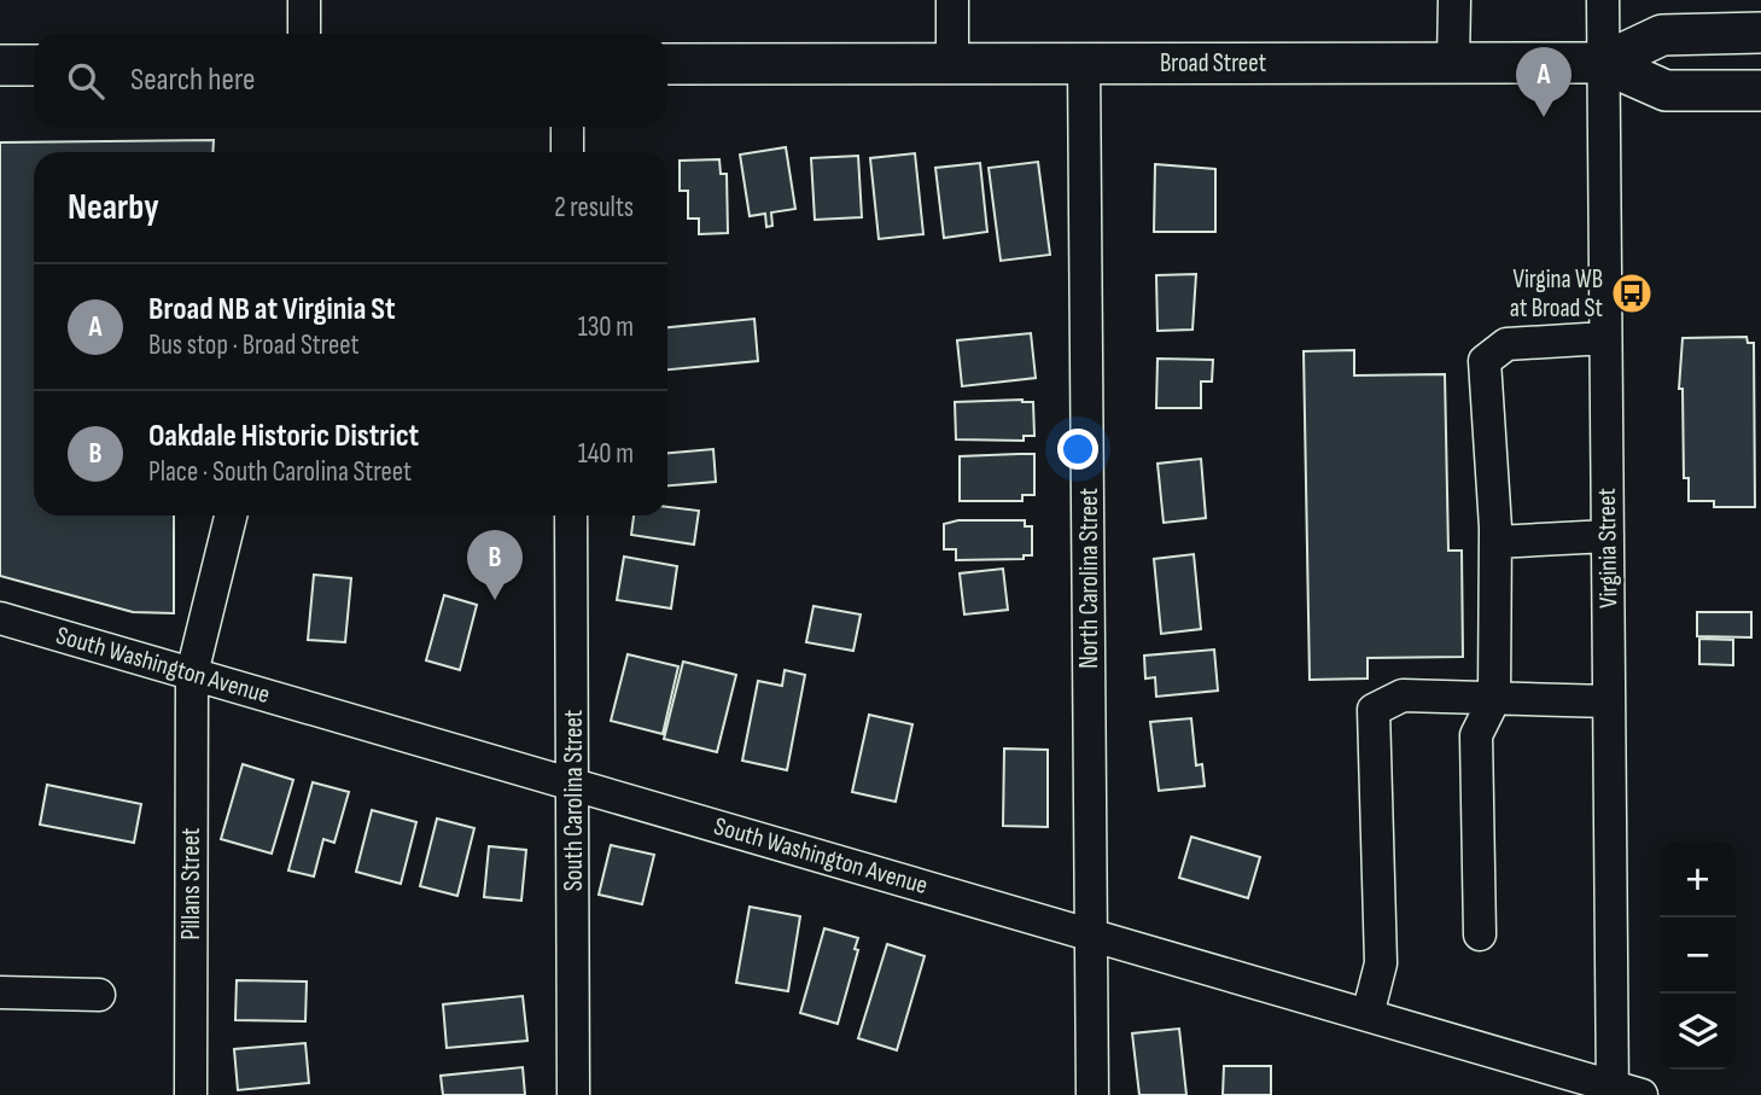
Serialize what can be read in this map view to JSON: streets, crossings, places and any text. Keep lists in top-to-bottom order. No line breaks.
{"streets":{"main road":["Broad Street"],"street":["Virginia Street","North Carolina Street","South Washington Avenue","South Carolina Street","Pillans Street"]},"crossings":[["Broad Street","Virginia Street"],["Broad Street","North Carolina Street"],["Virginia Street","South Washington Avenue"],["North Carolina Street","South Washington Avenue"],["South Washington Avenue","South Carolina Street"],["South Washington Avenue","Pillans Street"]],"places":{"bus stop":["Virgina WB at Broad St"]},"page":{"search":"Search here","pins":["A","B"],"heading":["Nearby","2 results"],"list":[{"mark":"A","name":"Broad NB at Virginia St","note":"Bus stop · Broad Street","value":"130 m"},{"mark":"B","name":"Oakdale Historic District","note":"Place · South Carolina Street","value":"140 m"}],"map_buttons":["+","−"]}}
